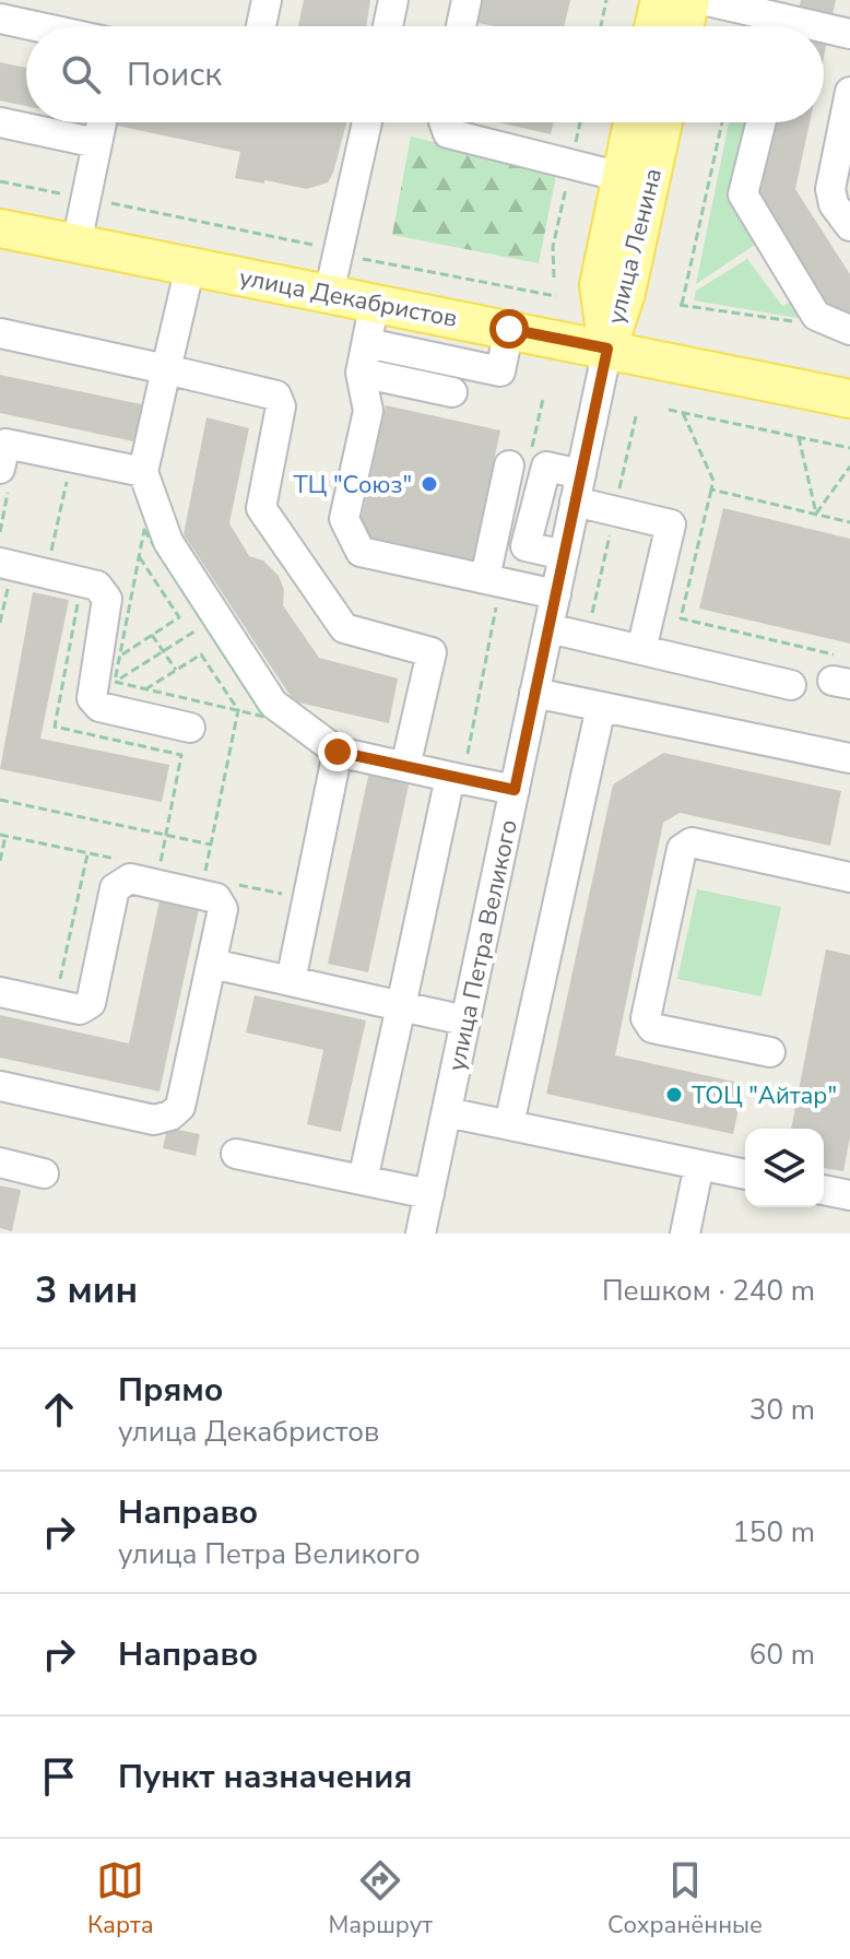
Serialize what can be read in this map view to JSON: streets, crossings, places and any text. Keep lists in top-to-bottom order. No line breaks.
{"streets":{"main road":["улица Ленина","улица Декабристов"],"street":["улица Петра Великого"]},"crossings":[["улица Ленина","улица Декабристов"],["улица Ленина","улица Петра Великого"],["улица Декабристов","улица Петра Великого"]],"places":["ТЦ \"Союз\"","ТОЦ \"Айтар\""],"page":{"search":"Поиск","heading":["3 мин","Пешком · 240 m"],"list":[["Прямо","улица Декабристов","30 m"],["Направо","улица Петра Великого","150 m"],["Направо","60 m"],"Пункт назначения"],"nav":["Карта","Маршрут","Сохранённые"]}}
